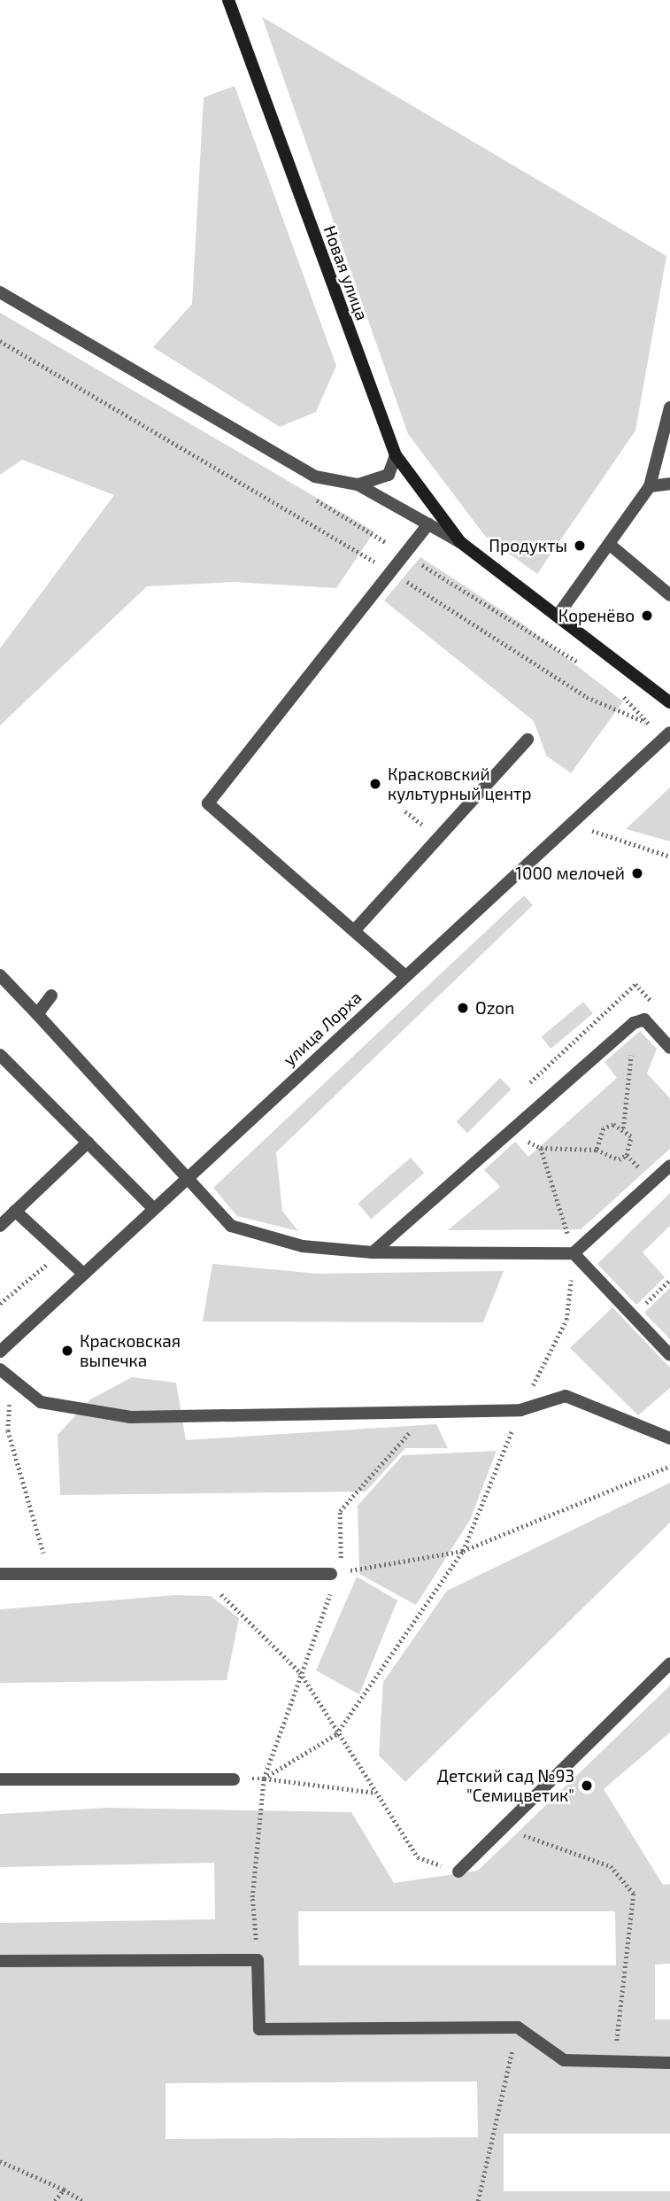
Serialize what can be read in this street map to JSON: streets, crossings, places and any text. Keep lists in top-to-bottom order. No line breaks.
{"streets":{"main road":["Новая улица"],"street":["улица Лорха"]},"places":["Продукты","Коренёво","Красковский культурный центр","1000 мелочей","Ozon","Красковская выпечка","Детский сад №93 \"Семицветик\""]}
